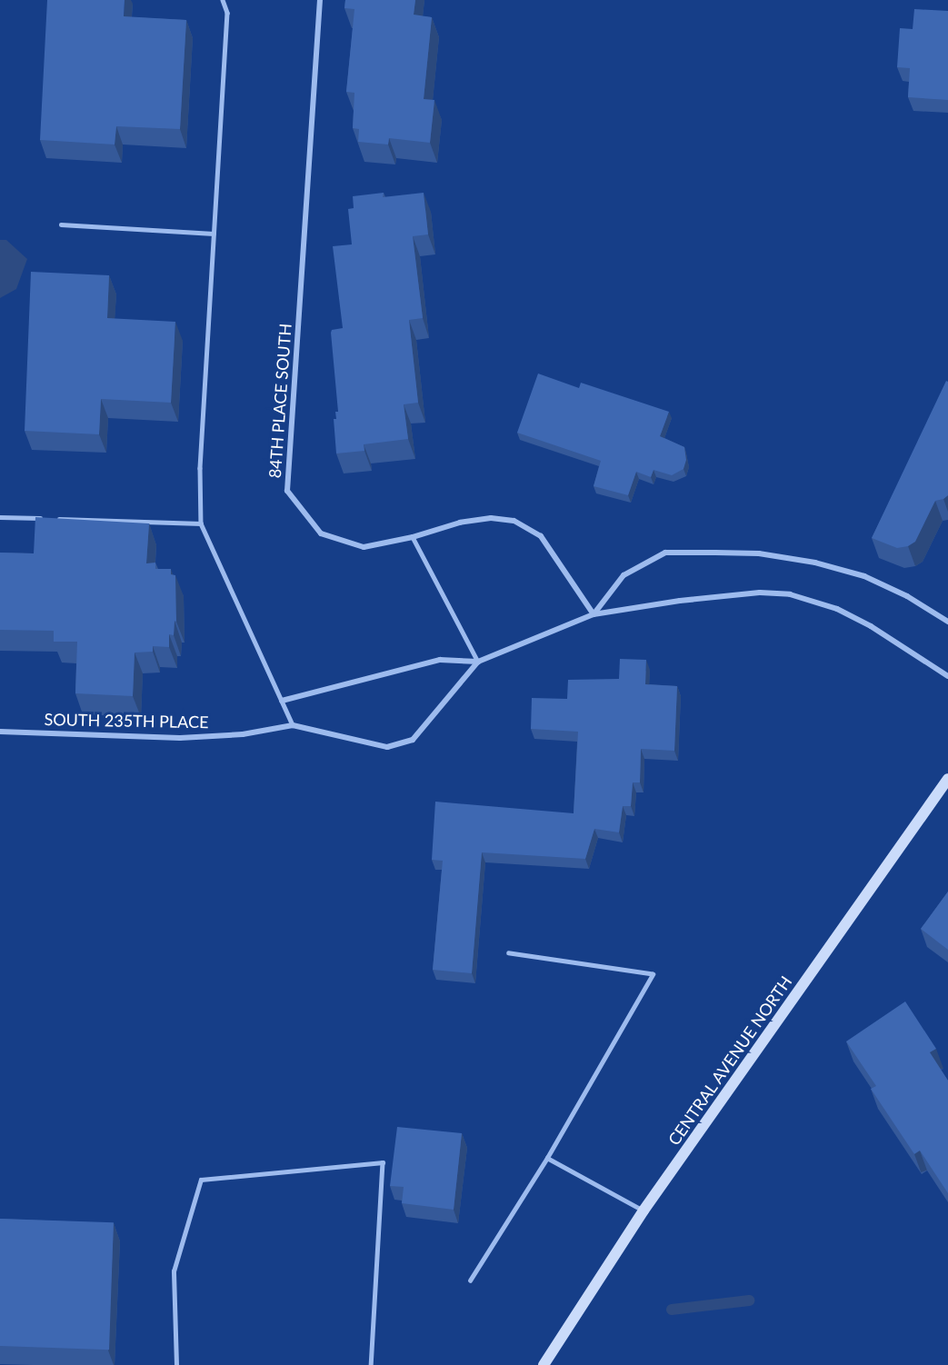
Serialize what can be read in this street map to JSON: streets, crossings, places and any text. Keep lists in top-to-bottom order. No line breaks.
{"streets":{"main road":["CENTRAL AVENUE NORTH"],"street":["84TH PLACE SOUTH","SOUTH 235TH PLACE"]},"crossings":[["84TH PLACE SOUTH","SOUTH 235TH PLACE"]]}
